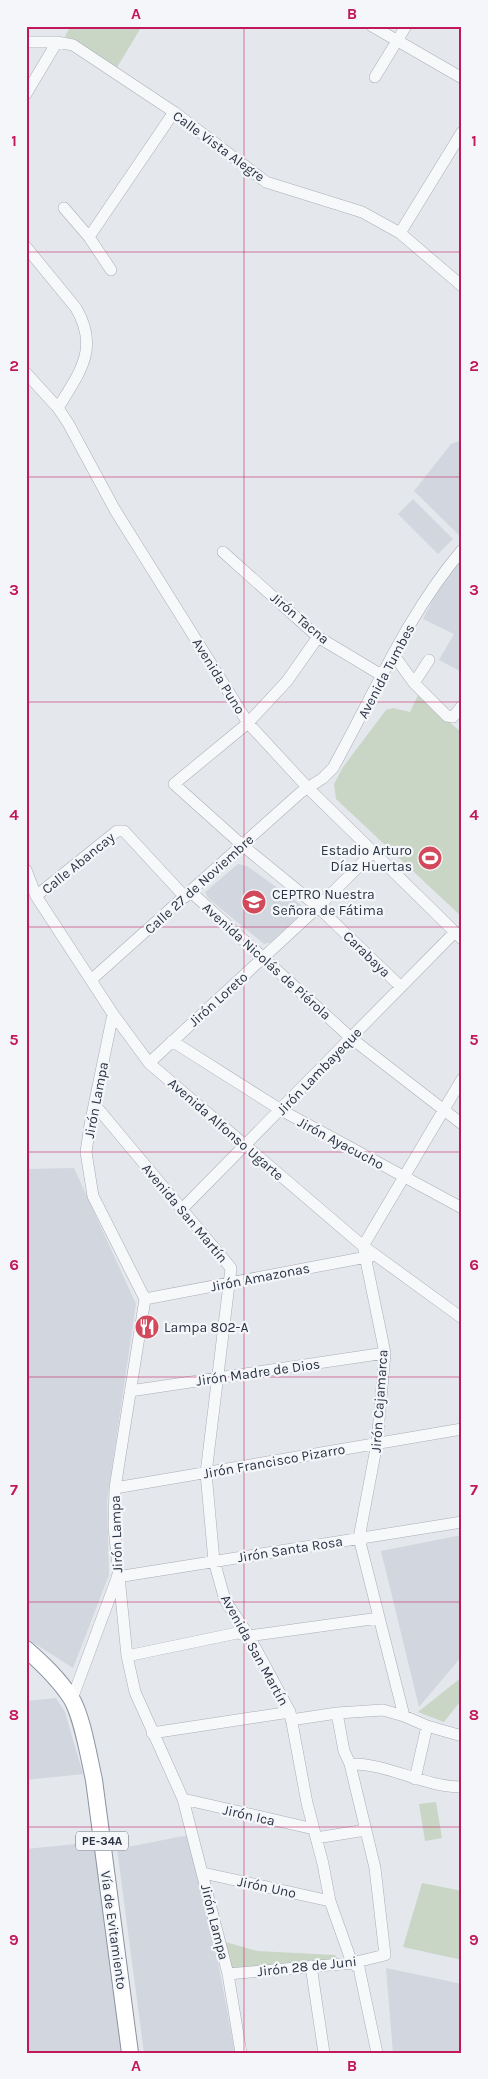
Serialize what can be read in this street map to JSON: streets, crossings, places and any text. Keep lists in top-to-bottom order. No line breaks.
{"streets":{"highway":["PE-34A","Vía de Evitamiento"],"street":["Calle Vista Alegre","Jirón Tacna","Avenida Tumbes","Avenida Puno","Calle Abancay","Calle 27 de Noviembre","Carabaya","Avenida Nicolás de Piérola","Jirón Loreto","Jirón Lambayeque","Jirón Lampa","Avenida Alfonso Ugarte","Jirón Ayacucho","Avenida San Martín","Jirón Amazonas","Jirón Madre de Dios","Jirón Cajamarca","Jirón Francisco Pizarro","Jirón Santa Rosa","Jirón Ica","Jirón Uno","Jirón 28 de Juni"]},"crossings":[["Jirón Tacna","Avenida Tumbes"],["Avenida Tumbes","Avenida Puno"],["Avenida Tumbes","Calle 27 de Noviembre"],["Avenida Puno","Calle 27 de Noviembre"],["Avenida Puno","Carabaya"],["Avenida Puno","Jirón Loreto"],["Avenida Puno","Jirón Lambayeque"],["Calle Abancay","Avenida Nicolás de Piérola"],["Calle Abancay","Avenida Alfonso Ugarte"],["Calle 27 de Noviembre","Carabaya"],["Calle 27 de Noviembre","Avenida Nicolás de Piérola"],["Calle 27 de Noviembre","Avenida Alfonso Ugarte"],["Carabaya","Jirón Loreto"],["Carabaya","Jirón Lambayeque"],["Avenida Nicolás de Piérola","Jirón Loreto"],["Avenida Nicolás de Piérola","Jirón Lambayeque"],["Jirón Loreto","Avenida Alfonso Ugarte"],["Jirón Loreto","Jirón Ayacucho"],["Jirón Lambayeque","Avenida Alfonso Ugarte"],["Jirón Lambayeque","Jirón Ayacucho"],["Jirón Lambayeque","Avenida San Martín"],["Jirón Lampa","Avenida Alfonso Ugarte"],["Jirón Lampa","Avenida San Martín"],["Jirón Lampa","Jirón Amazonas"],["Jirón Lampa","Jirón Madre de Dios"],["Jirón Lampa","Jirón Francisco Pizarro"],["Jirón Lampa","Jirón Santa Rosa"],["Jirón Lampa","Jirón Ica"],["Jirón Lampa","Jirón Uno"],["Jirón Lampa","Jirón 28 de Juni"],["Avenida Alfonso Ugarte","Jirón Amazonas"],["Avenida Alfonso Ugarte","Jirón Cajamarca"],["Avenida San Martín","Jirón Amazonas"],["Avenida San Martín","Jirón Madre de Dios"],["Avenida San Martín","Jirón Francisco Pizarro"],["Avenida San Martín","Jirón Santa Rosa"],["Avenida San Martín","Jirón Ica"],["Avenida San Martín","Jirón Uno"],["Avenida San Martín","Jirón 28 de Juni"],["Jirón Amazonas","Jirón Cajamarca"],["Jirón Madre de Dios","Jirón Cajamarca"],["Jirón Cajamarca","Jirón Francisco Pizarro"],["Jirón Cajamarca","Jirón Santa Rosa"]],"places":{"sports":["Estadio Arturo Díaz Huertas"],"school or university":["CEPTRO Nuestra Señora de Fátima"],"restaurant":["Lampa 802-A"]},"grid":{"columns":["A","B"],"rows":["1","2","3","4","5","6","7","8","9"]}}
